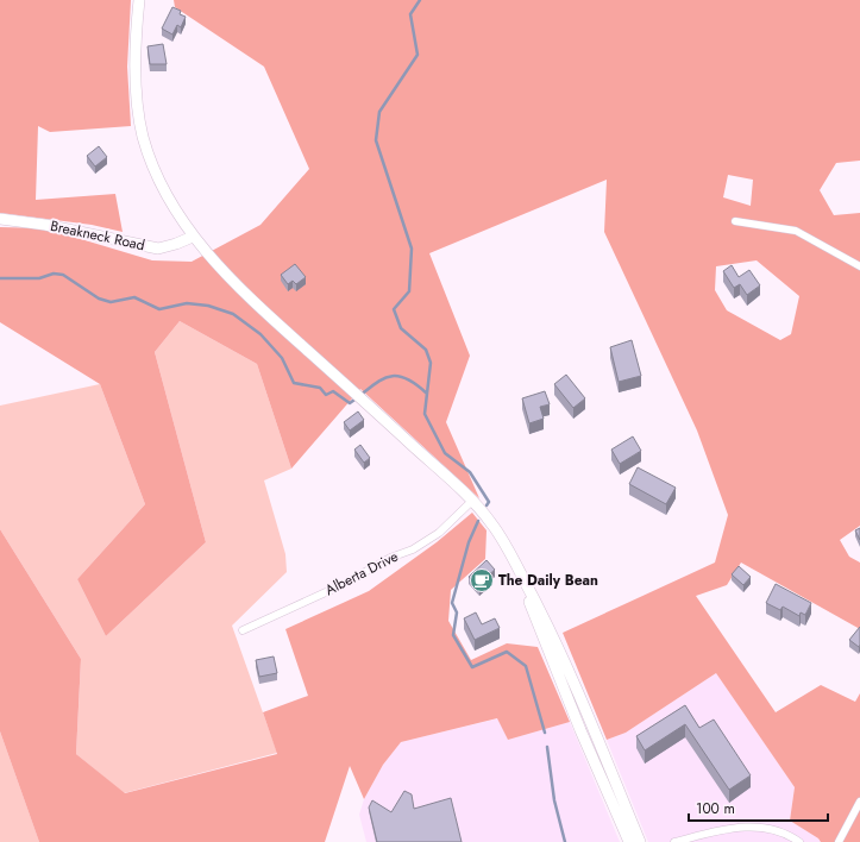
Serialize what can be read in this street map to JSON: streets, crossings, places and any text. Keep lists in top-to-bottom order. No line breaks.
{"streets":{"main road":["Breakneck Road"],"street":["Alberta Drive"]},"places":{"cafe":["The Daily Bean"]},"scale_bar":"100 m"}
